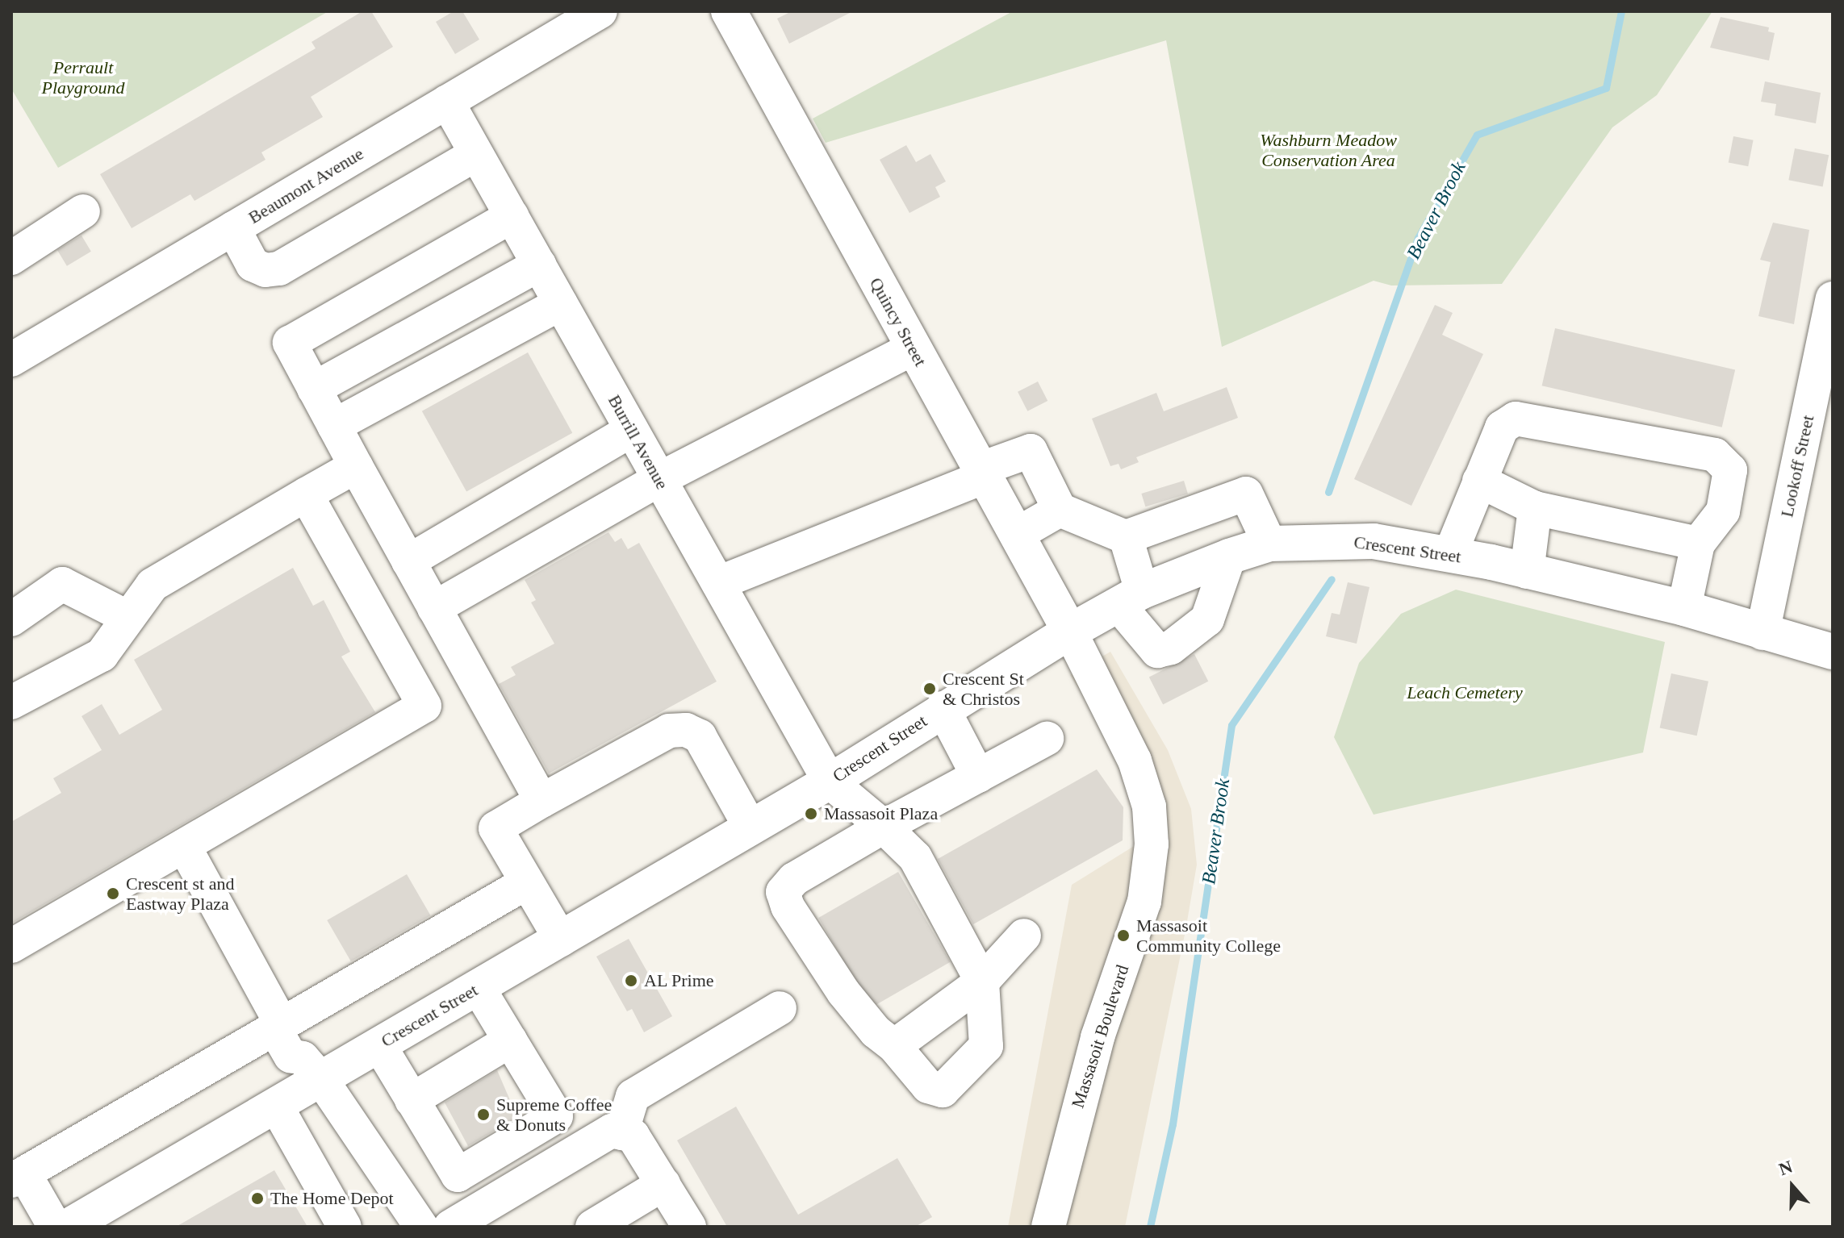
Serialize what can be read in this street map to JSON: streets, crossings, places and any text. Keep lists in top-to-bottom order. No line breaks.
{"streets":{"main road":["Quincy Street","Crescent Street"],"street":["Beaumont Avenue","Burrill Avenue","Lookoff Street","Massasoit Boulevard"]},"crossings":[["Beaumont Avenue","Burrill Avenue"],["Quincy Street","Crescent Street"],["Quincy Street","Massasoit Boulevard"],["Burrill Avenue","Crescent Street"],["Lookoff Street","Crescent Street"],["Crescent Street","Massasoit Boulevard"]],"water":["Beaver Brook"],"parks":["Perrault Playground","Washburn Meadow Conservation Area","Leach Cemetery"],"places":["Crescent St & Christos","Massasoit Plaza","Crescent st and Eastway Plaza","Massasoit Community College","AL Prime","Supreme Coffee & Donuts","The Home Depot"],"north":"top"}
